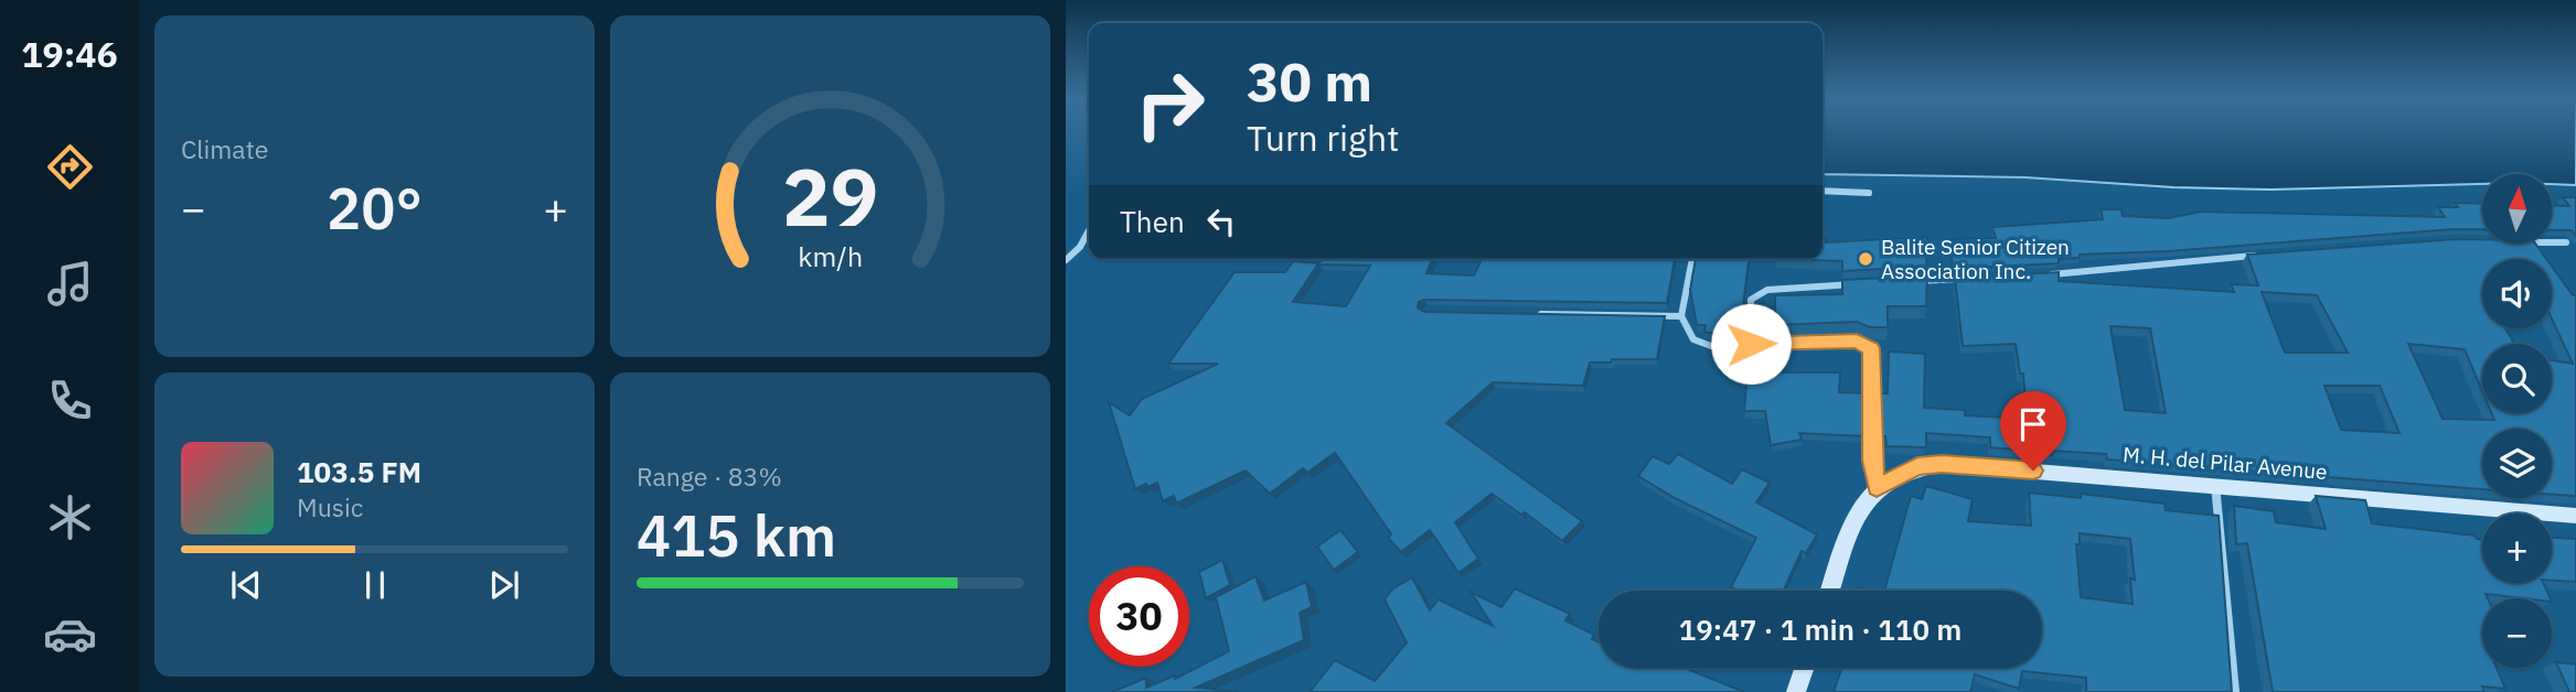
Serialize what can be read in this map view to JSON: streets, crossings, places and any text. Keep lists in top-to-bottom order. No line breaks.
{"streets":{"main road":["M. H. del Pilar Avenue"]},"places":["Balite Senior Citizen Association Inc."],"north":"top","page":{"tabs":"19:46","tile":["Climate",["Range · 83%","415 km"]],"turn":["30 m","Turn right"],"map_buttons":["+","−"],"heat":["−","20°","+"],"then":"Then","song":["103.5 FM","Music"],"limit":"30","trip":"19:47 · 1 min · 110 m","gauge":["29","km/h"]}}
